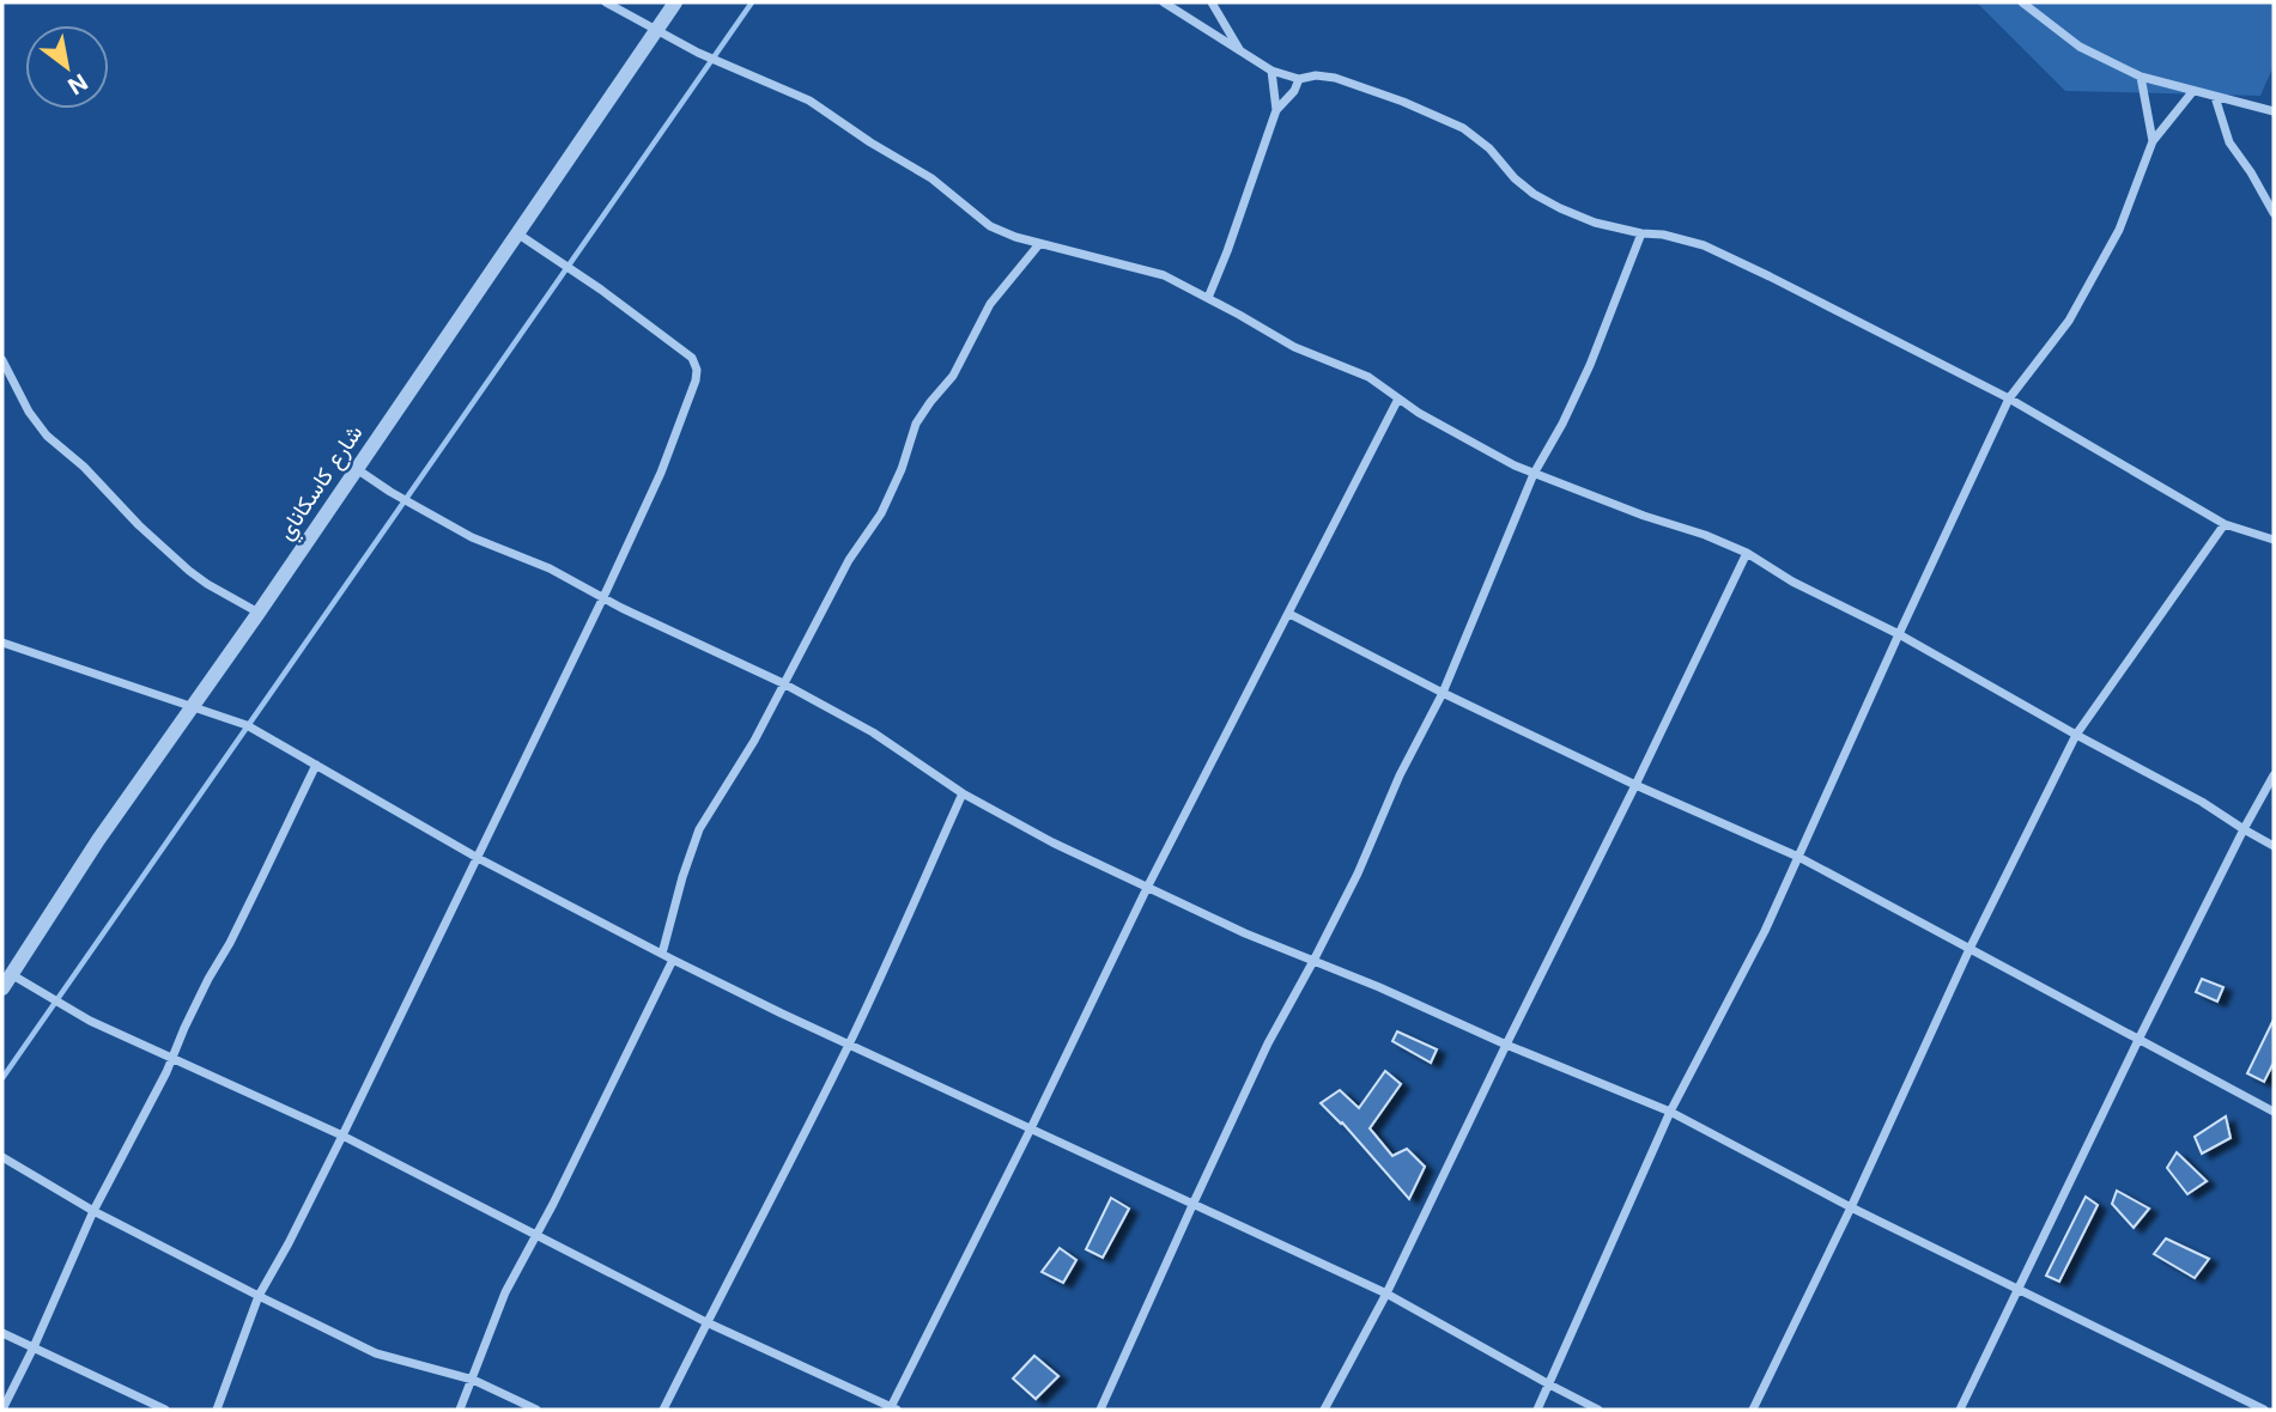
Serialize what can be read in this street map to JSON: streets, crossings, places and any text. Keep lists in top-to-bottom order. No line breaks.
{"streets":{"street":["شارع كاسكاناي"]},"north":"bottom right"}
